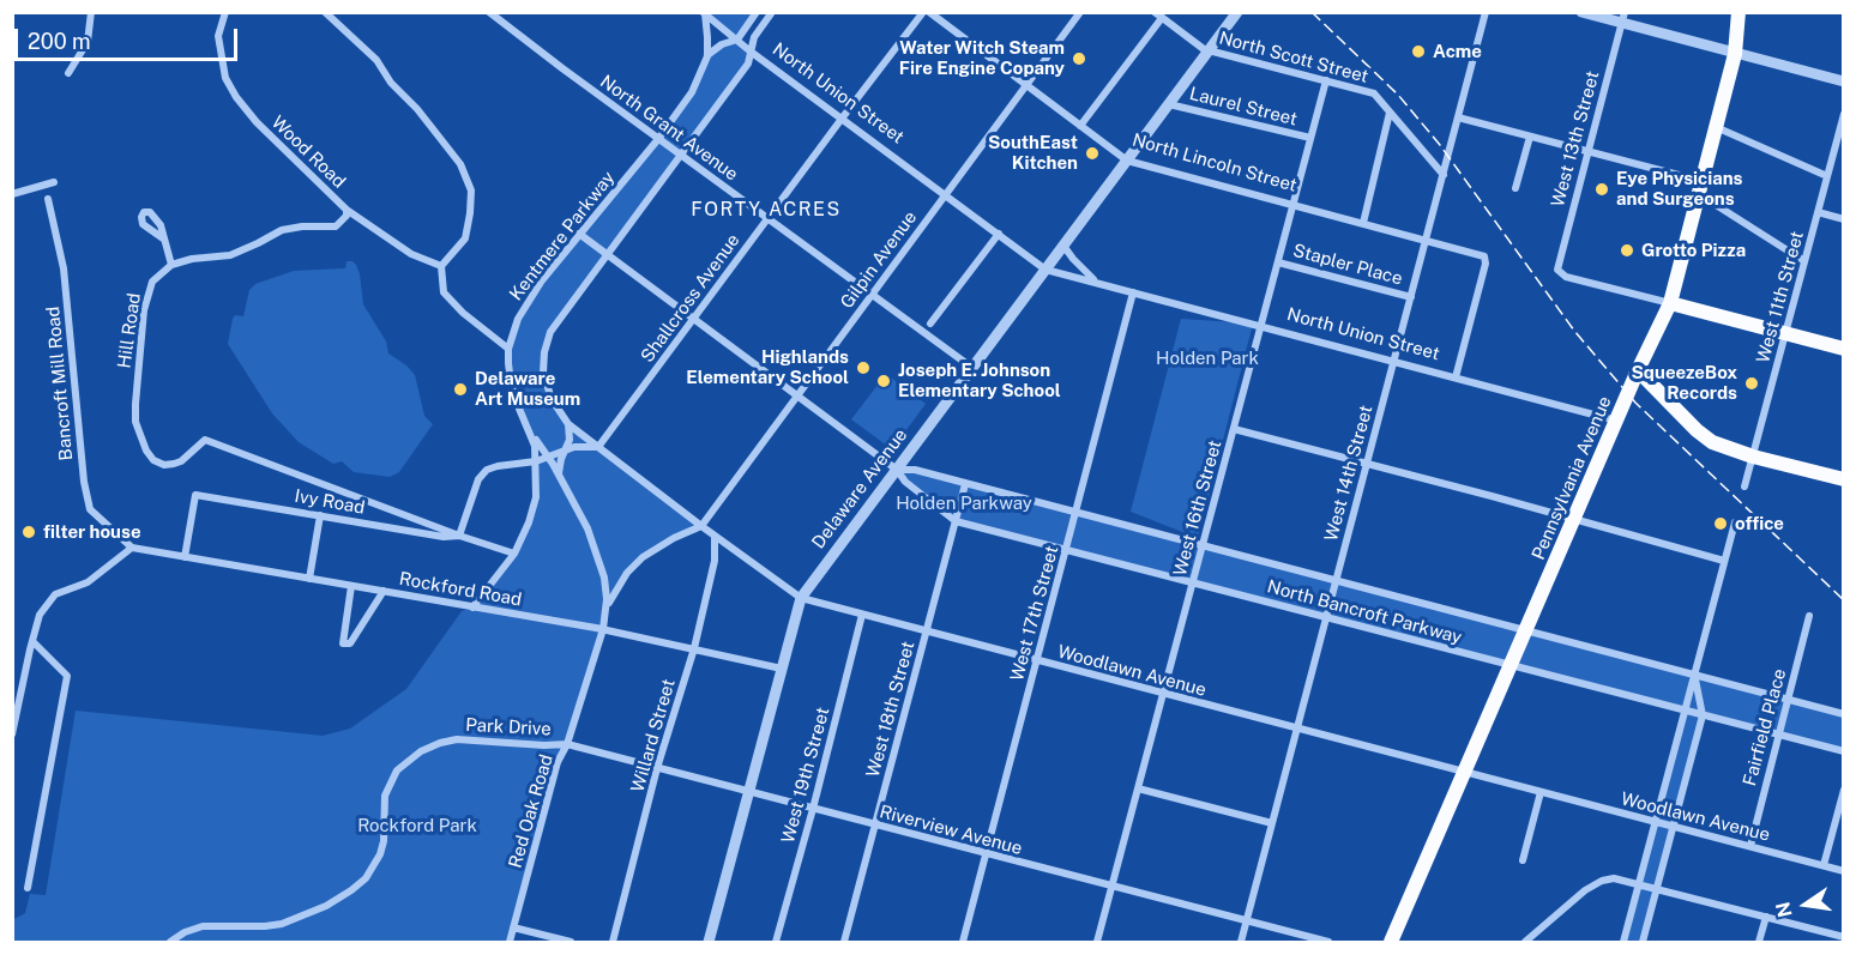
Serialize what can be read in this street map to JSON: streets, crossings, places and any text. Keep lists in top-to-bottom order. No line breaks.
{"streets":{"main road":["Pennsylvania Avenue"],"street":["North Scott Street","North Union Street","Laurel Street","North Grant Avenue","West 13th Street","Wood Road","North Lincoln Street","Kentmere Parkway","Gilpin Avenue","Stapler Place","West 11th Street","Shallcross Avenue","Hill Road","Bancroft Mill Road","West 14th Street","Delaware Avenue","Ivy Road","West 16th Street","Rockford Road","North Bancroft Parkway","West 17th Street","Woodlawn Avenue","West 18th Street","Park Drive","Fairfield Place","Willard Street","West 19th Street","Red Oak Road","Riverview Avenue"]},"crossings":[["North Scott Street","West 14th Street"],["North Scott Street","Delaware Avenue"],["North Scott Street","West 16th Street"],["North Union Street","North Lincoln Street"],["North Union Street","Kentmere Parkway"],["North Union Street","Gilpin Avenue"],["North Union Street","Shallcross Avenue"],["North Union Street","West 14th Street"],["North Union Street","Pennsylvania Avenue"],["North Union Street","Delaware Avenue"],["North Union Street","West 16th Street"],["North Union Street","West 17th Street"],["Laurel Street","Delaware Avenue"],["Laurel Street","West 16th Street"],["North Grant Avenue","Kentmere Parkway"],["North Grant Avenue","Gilpin Avenue"],["North Grant Avenue","Shallcross Avenue"],["North Grant Avenue","Delaware Avenue"],["West 13th Street","Pennsylvania Avenue"],["North Lincoln Street","Gilpin Avenue"],["North Lincoln Street","West 14th Street"],["North Lincoln Street","Delaware Avenue"],["North Lincoln Street","West 16th Street"],["Kentmere Parkway","Rockford Road"],["Kentmere Parkway","North Bancroft Parkway"],["Kentmere Parkway","Red Oak Road"],["Gilpin Avenue","North Bancroft Parkway"],["Gilpin Avenue","Woodlawn Avenue"],["Gilpin Avenue","Red Oak Road"],["Stapler Place","West 14th Street"],["Stapler Place","West 16th Street"],["Shallcross Avenue","North Bancroft Parkway"],["Shallcross Avenue","Woodlawn Avenue"],["Hill Road","Ivy Road"],["Bancroft Mill Road","Rockford Road"],["West 14th Street","North Bancroft Parkway"],["West 14th Street","Woodlawn Avenue"],["West 14th Street","Riverview Avenue"],["Pennsylvania Avenue","North Bancroft Parkway"],["Pennsylvania Avenue","Woodlawn Avenue"],["Delaware Avenue","Rockford Road"],["Delaware Avenue","North Bancroft Parkway"],["Delaware Avenue","Woodlawn Avenue"],["Delaware Avenue","Riverview Avenue"],["Ivy Road","Rockford Road"],["West 16th Street","North Bancroft Parkway"],["West 16th Street","Woodlawn Avenue"],["West 16th Street","Riverview Avenue"],["Rockford Road","Willard Street"],["Rockford Road","Red Oak Road"],["North Bancroft Parkway","West 17th Street"],["North Bancroft Parkway","Woodlawn Avenue"],["North Bancroft Parkway","West 18th Street"],["North Bancroft Parkway","Fairfield Place"],["West 17th Street","Woodlawn Avenue"],["West 17th Street","Riverview Avenue"],["Woodlawn Avenue","West 18th Street"],["Woodlawn Avenue","Fairfield Place"],["Woodlawn Avenue","Willard Street"],["Woodlawn Avenue","West 19th Street"],["Woodlawn Avenue","Red Oak Road"],["West 18th Street","Riverview Avenue"],["Park Drive","Red Oak Road"],["Park Drive","Riverview Avenue"],["Willard Street","Riverview Avenue"],["West 19th Street","Riverview Avenue"],["Red Oak Road","Riverview Avenue"]],"districts":["FORTY ACRES"],"parks":["Holden Park","Holden Parkway","Rockford Park"],"places":["Acme","Water Witch Steam Fire Engine Copany","SouthEast Kitchen","Eye Physicians and Surgeons","Grotto Pizza","Highlands Elementary School","Joseph E. Johnson Elementary School","SqueezeBox Records","Delaware Art Museum","office","filter house"],"scale_bar":"200 m","north":"left"}
